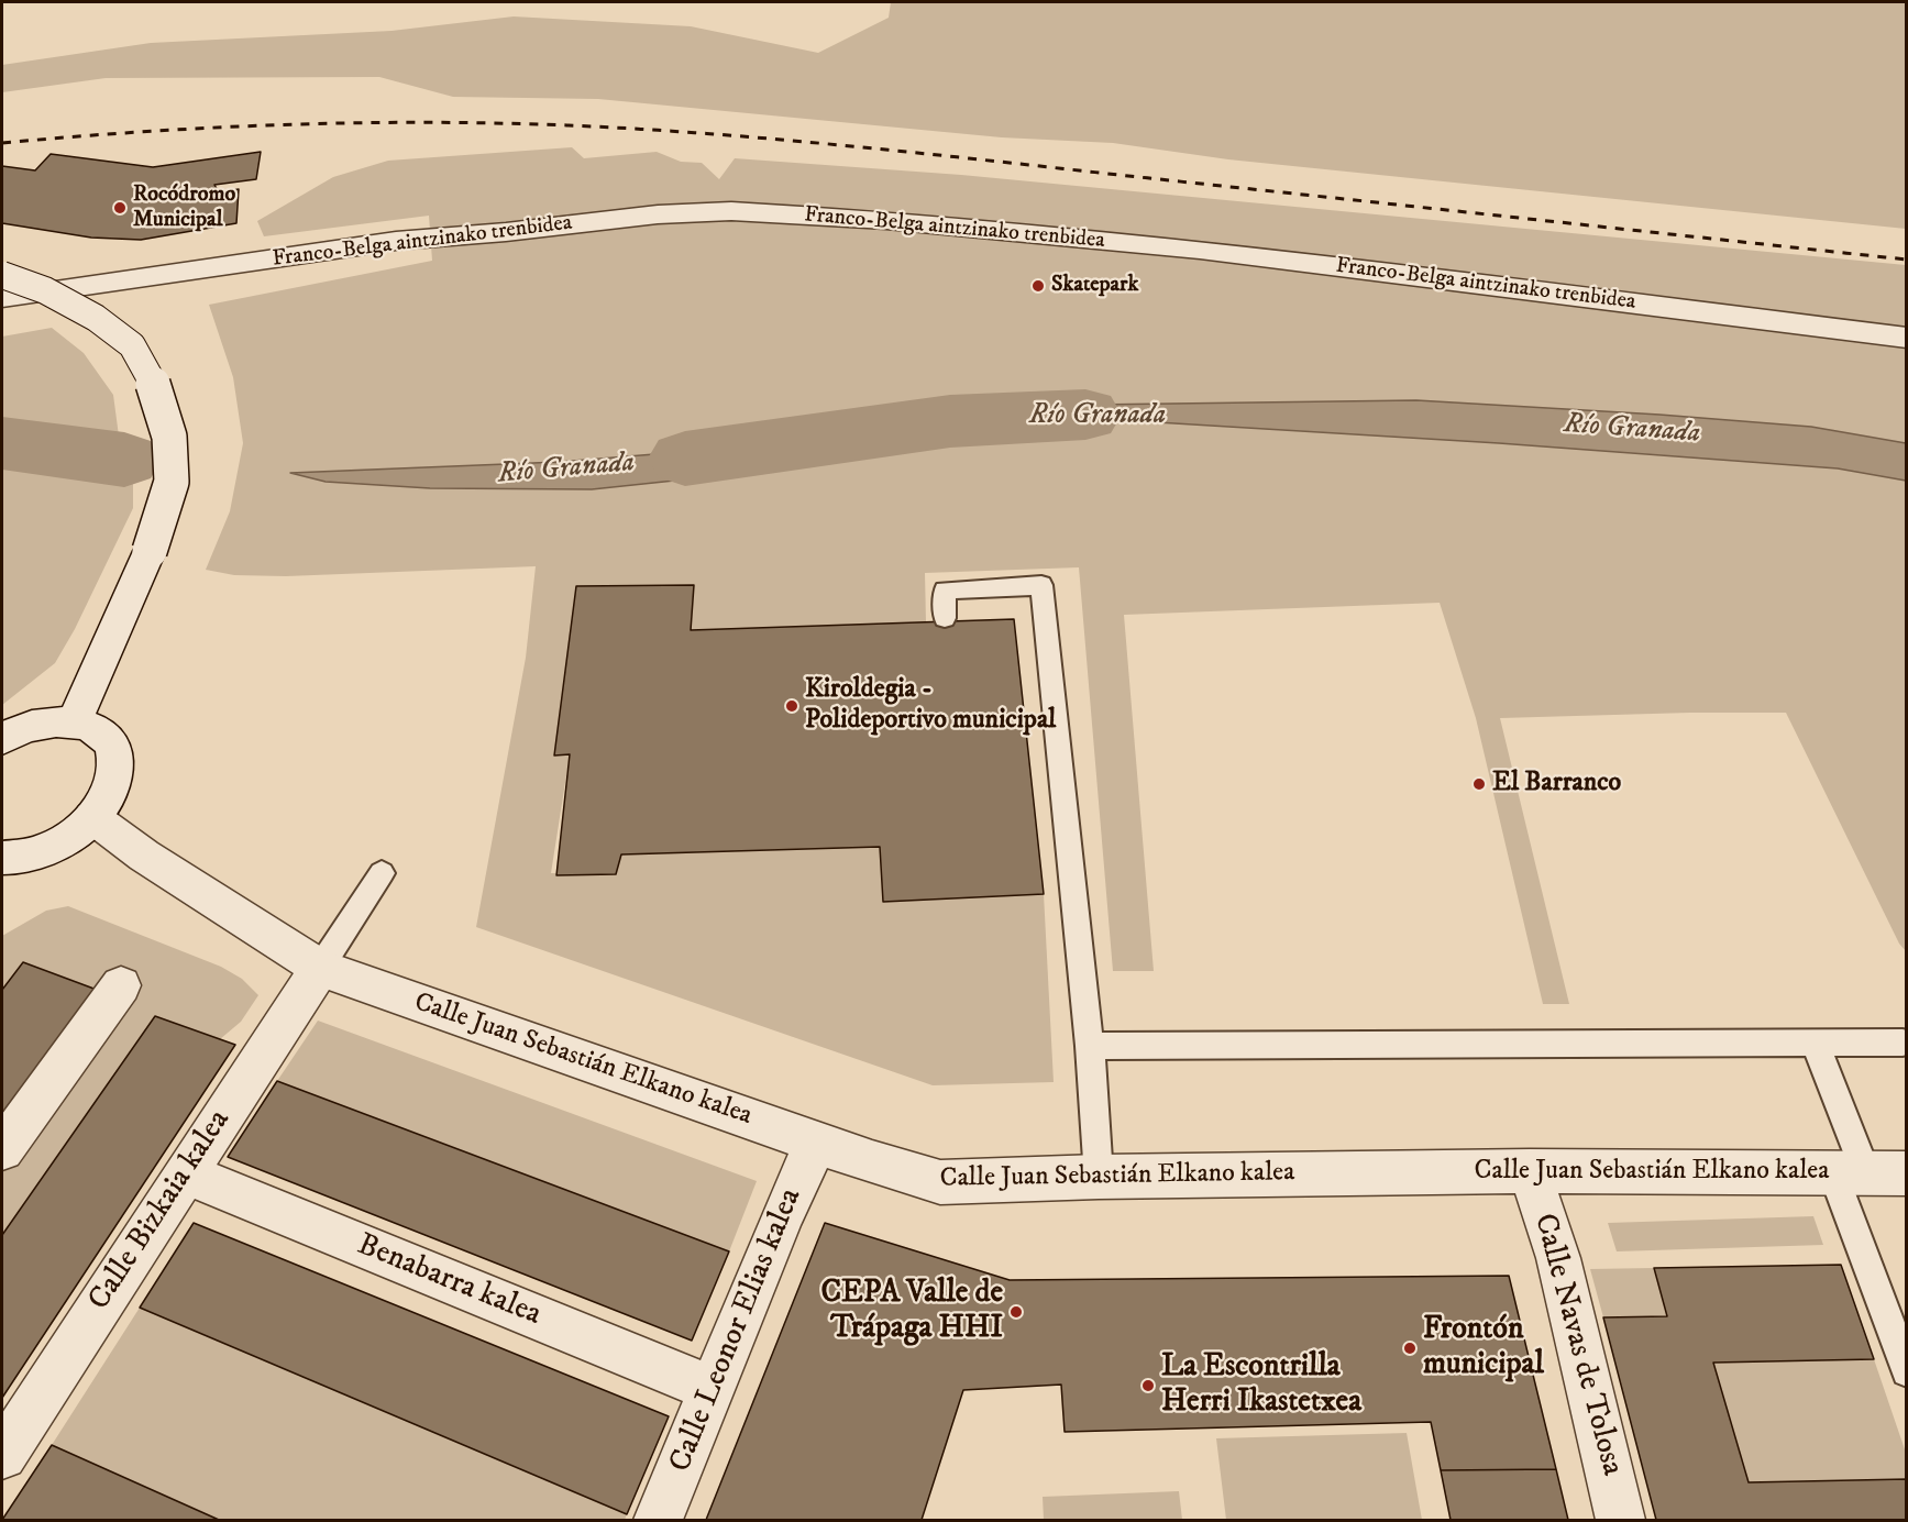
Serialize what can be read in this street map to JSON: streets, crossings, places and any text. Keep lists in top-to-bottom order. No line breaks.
{"streets":{"street":["Franco-Belga aintzinako trenbidea","Calle Juan Sebastián Elkano kalea","Calle Bizkaia kalea","Benabarra kalea","Calle Leonor Elias kalea","Calle Navas de Tolosa"]},"crossings":[["Calle Juan Sebastián Elkano kalea","Calle Bizkaia kalea"],["Calle Juan Sebastián Elkano kalea","Calle Leonor Elias kalea"],["Calle Juan Sebastián Elkano kalea","Calle Navas de Tolosa"],["Calle Bizkaia kalea","Benabarra kalea"],["Benabarra kalea","Calle Leonor Elias kalea"]],"water":["Río Granada"],"places":["Rocódromo Municipal","Skatepark","Kiroldegia - Polideportivo municipal","El Barranco","CEPA Valle de Trápaga HHI","Frontón municipal","La Escontrilla Herri Ikastetxea"]}
